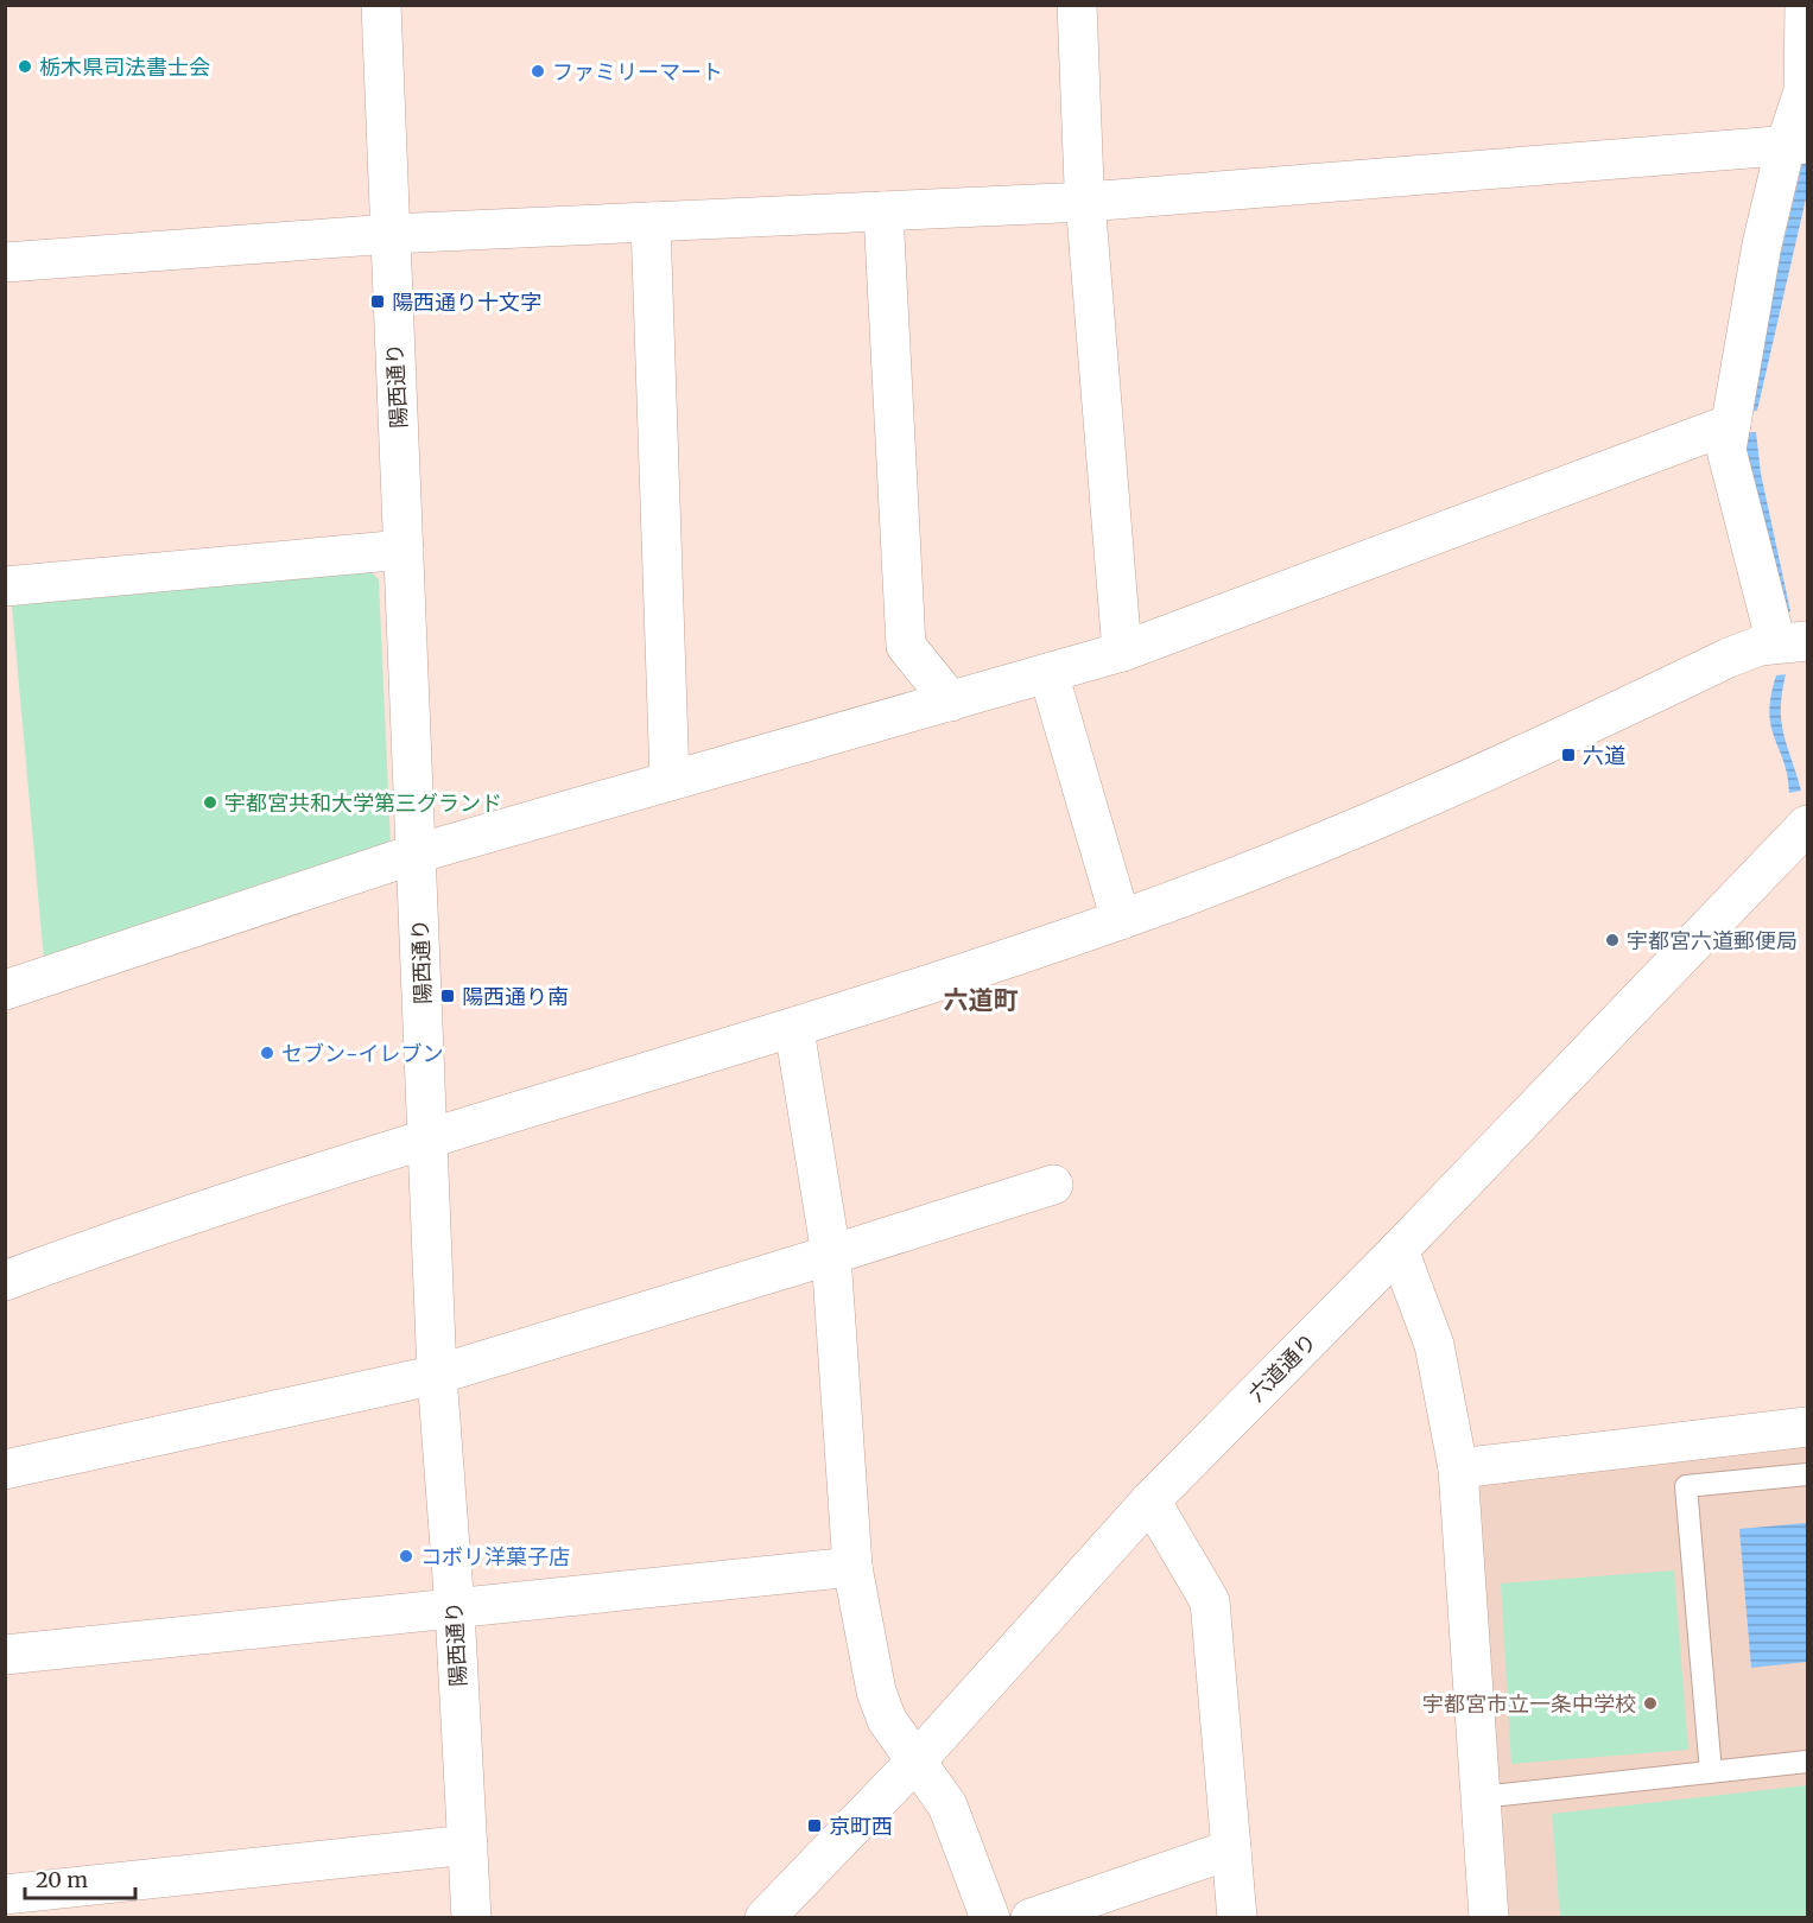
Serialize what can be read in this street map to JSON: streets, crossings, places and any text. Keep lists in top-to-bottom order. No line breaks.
{"streets":{"street":["陽西通り","六道通り"]},"districts":["六道町"],"places":{"other":["栃木県司法書士会","ファミリーマート","宇都宮共和大学第三グランド","宇都宮六道郵便局","セブン-イレブン","コボリ洋菓子店","宇都宮市立一条中学校"],"transit":["陽西通り十文字","六道","陽西通り南","京町西"]},"scale_bar":"20 m"}
